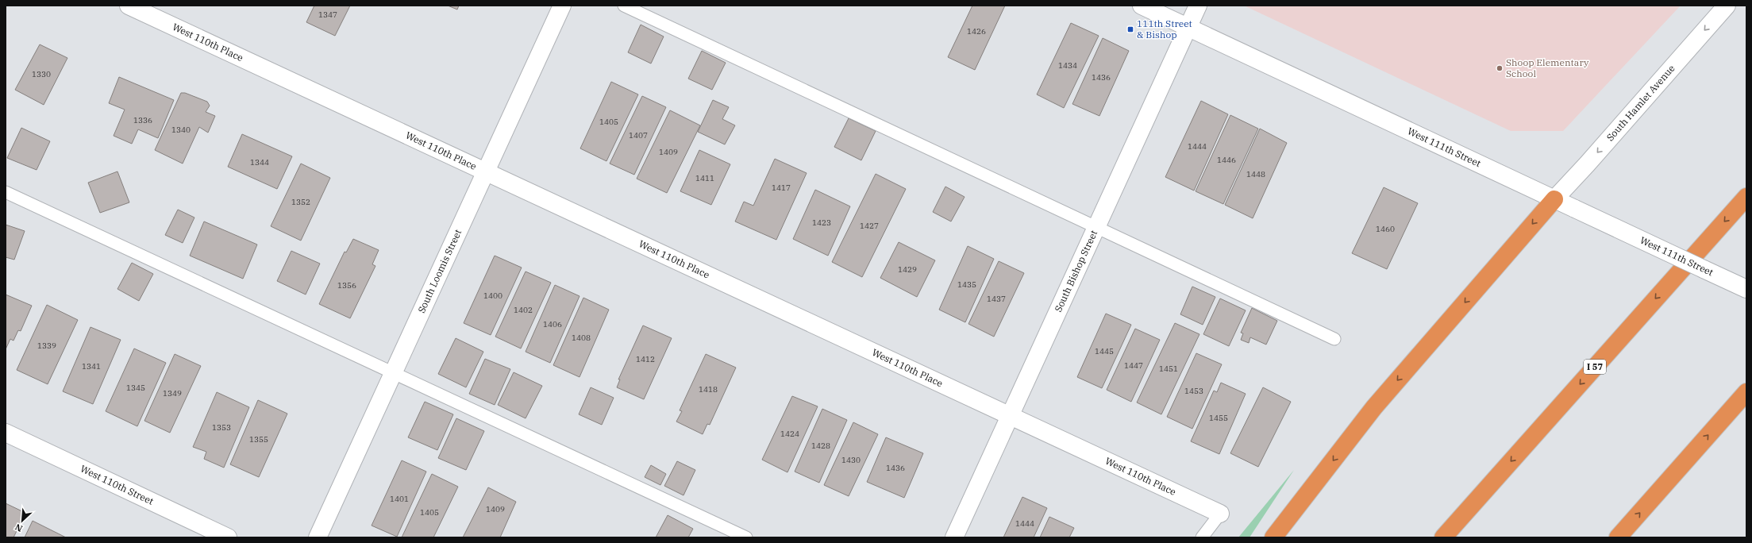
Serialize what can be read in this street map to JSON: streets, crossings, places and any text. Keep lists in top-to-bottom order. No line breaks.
{"streets":{"highway":["I 57"],"street":["West 110th Place","South Hamlet Avenue","West 111th Street","South Loomis Street","South Bishop Street","West 110th Street"]},"crossings":[["West 110th Place","South Loomis Street"],["West 110th Place","South Bishop Street"],["South Hamlet Avenue","West 111th Street"],["West 111th Street","South Bishop Street"]],"one_way":["South Hamlet Avenue"],"places":{"transit":["111th Street & Bishop"],"other":["Shoop Elementary School"]},"house_numbers":["1347","1426","1434","1330","1436","1336","1405","1340","1407","1444","1409","1446","1344","1448","1411","1417","1352","1423","1427","1460","1429","1435","1356","1400","1437","1402","1406","1408","1339","1445","1412","1447","1341","1451","1345","1418","1453","1349","1455","1353","1424","1355","1428","1430","1436","1401","1409","1405","1444"],"north":"bottom left"}
